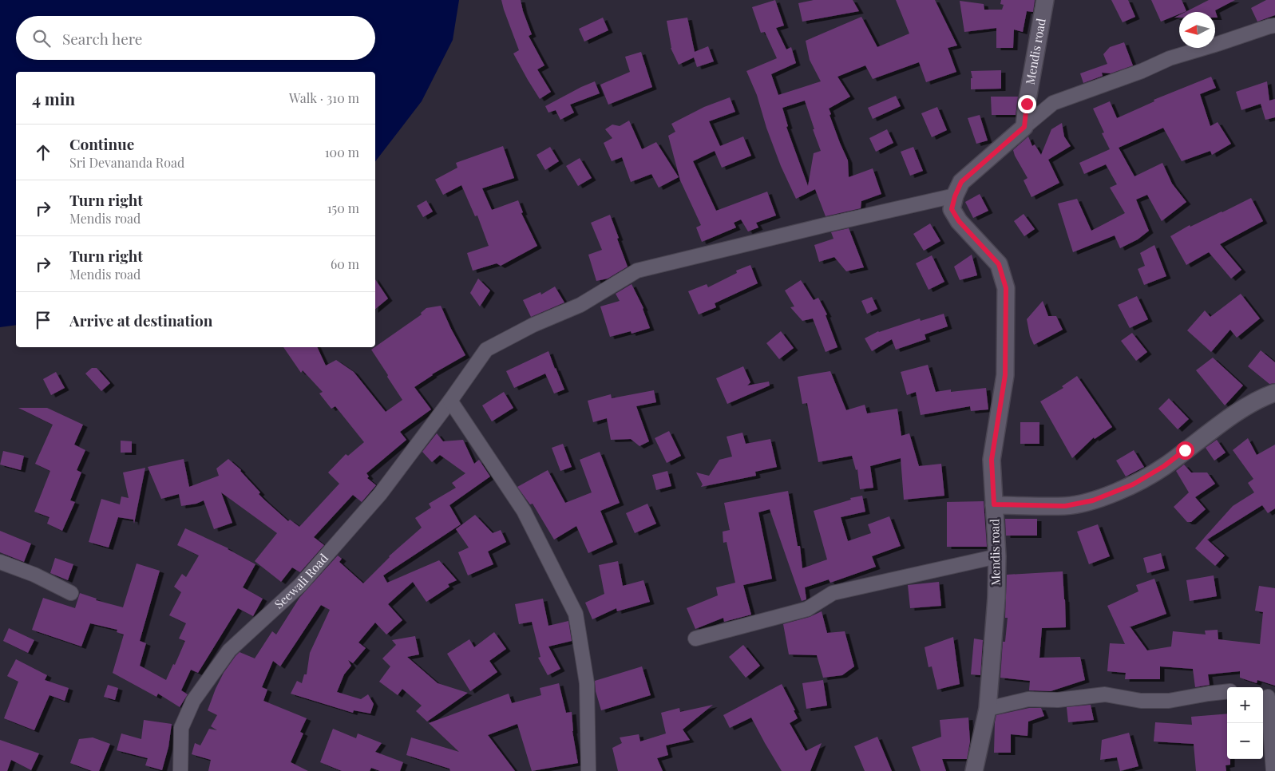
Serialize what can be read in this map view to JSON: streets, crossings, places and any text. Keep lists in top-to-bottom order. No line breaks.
{"streets":{"street":["Mendis road","Seewali Road"]},"crossings":[["Mendis road","Seewali Road"]],"north":"left","page":{"search":"Search here","heading":["4 min","Walk · 310 m"],"list":[["Continue","Sri Devananda Road","100 m"],["Turn right","Mendis road","150 m"],["Turn right","Mendis road","60 m"],"Arrive at destination"],"map_buttons":["+","−"]}}
